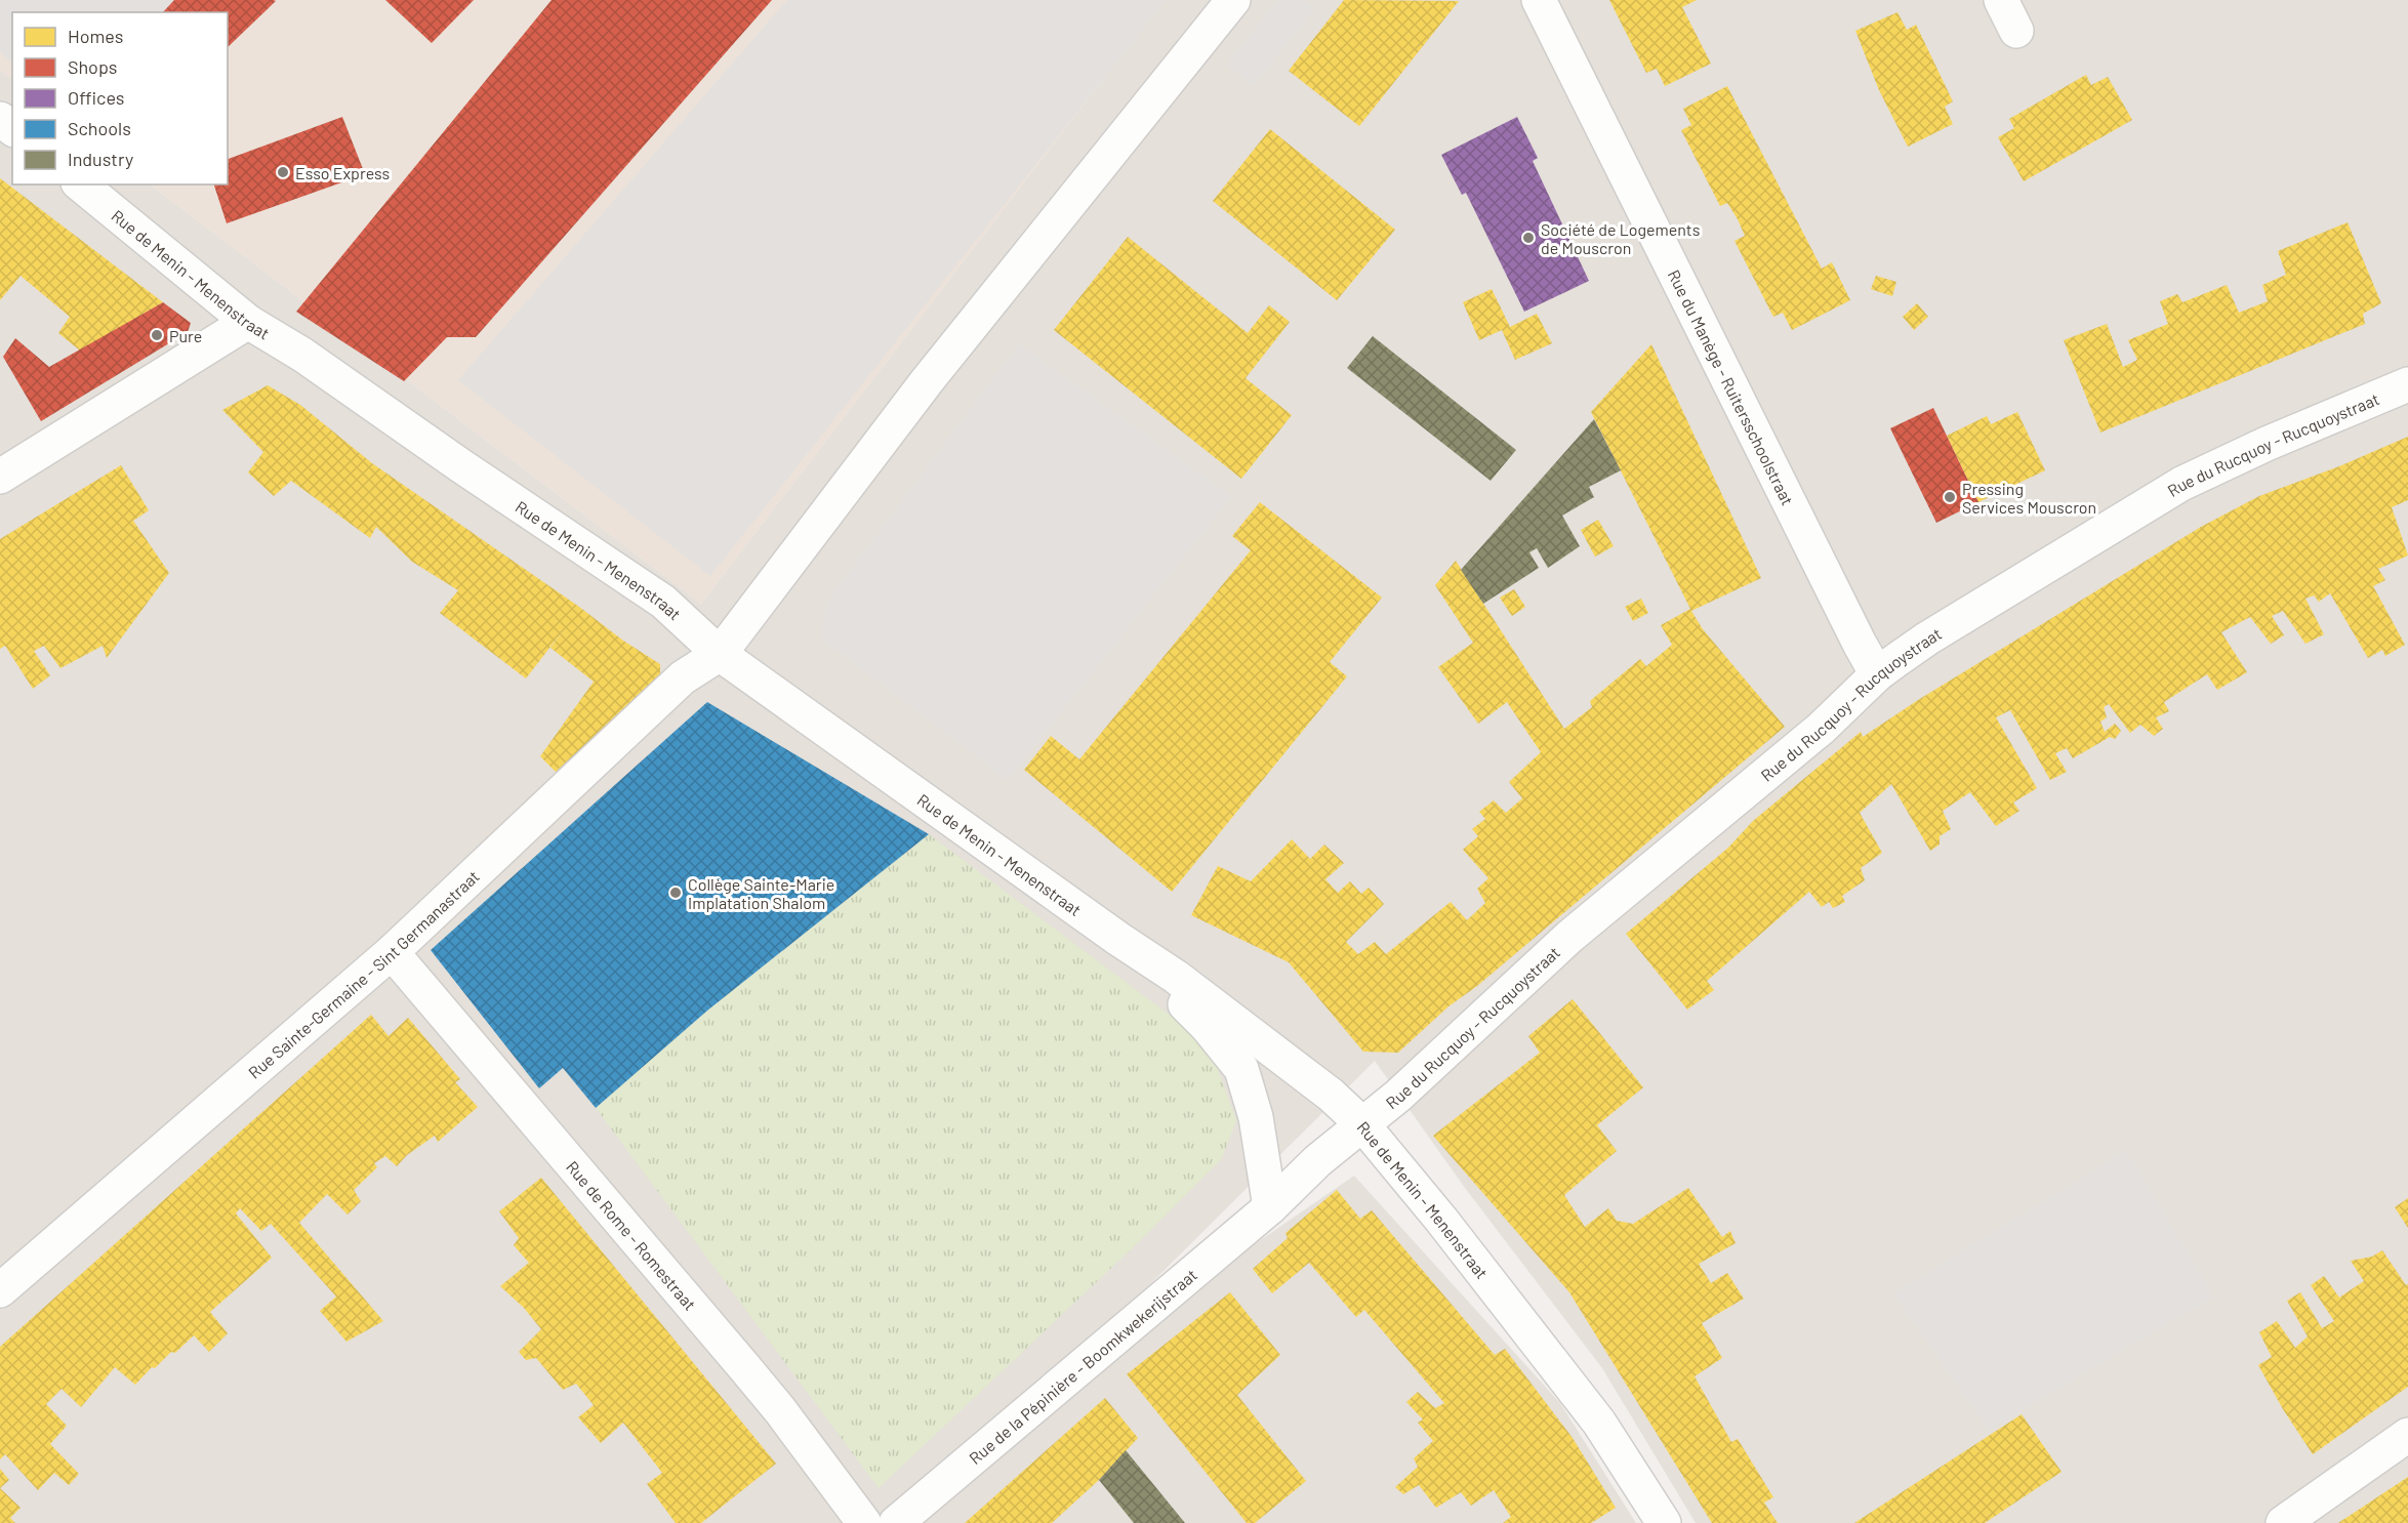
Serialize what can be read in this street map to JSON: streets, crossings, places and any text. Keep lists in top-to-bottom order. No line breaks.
{"streets":{"street":["Rue de Menin - Menenstraat","Rue du Manège - Ruitersschoolstraat","Rue du Rucquoy - Rucquoystraat","Rue Sainte-Germaine - Sint Germanastraat","Rue de Rome - Romestraat","Rue de la Pépinière - Boomkwekerijstraat"]},"crossings":[["Rue de Menin - Menenstraat","Rue du Rucquoy - Rucquoystraat"],["Rue de Menin - Menenstraat","Rue Sainte-Germaine - Sint Germanastraat"],["Rue de Menin - Menenstraat","Rue de la Pépinière - Boomkwekerijstraat"],["Rue du Manège - Ruitersschoolstraat","Rue du Rucquoy - Rucquoystraat"],["Rue du Rucquoy - Rucquoystraat","Rue de la Pépinière - Boomkwekerijstraat"],["Rue Sainte-Germaine - Sint Germanastraat","Rue de Rome - Romestraat"]],"places":["Esso Express","Société de Logements de Mouscron","Pure","Pressing Services Mouscron","Collège Sainte-Marie Implatation Shalom"],"legend":["Homes","Shops","Offices","Schools","Industry"]}
